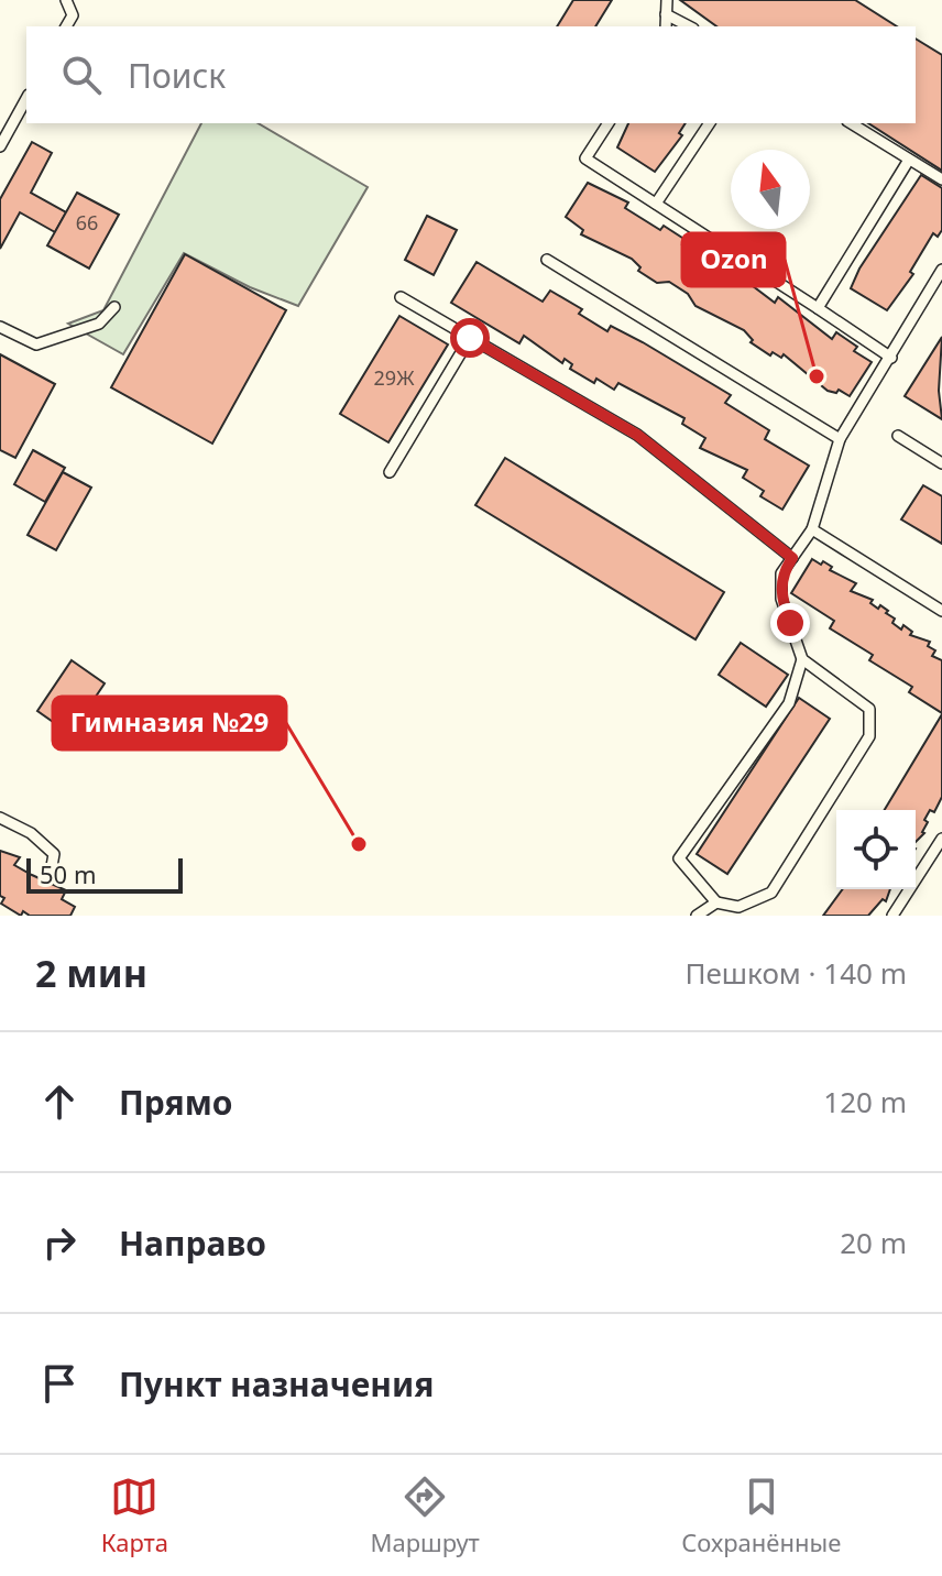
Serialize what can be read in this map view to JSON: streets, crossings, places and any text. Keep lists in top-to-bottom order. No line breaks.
{"places":["Ozon","Гимназия №29"],"house_numbers":["66","29Ж"],"scale_bar":"50 m","north":"top","page":{"search":"Поиск","scale":"50 m","heading":["2 мин","Пешком · 140 m"],"list":[["Прямо","120 m"],["Направо","20 m"],"Пункт назначения"],"nav":["Карта","Маршрут","Сохранённые"]}}
